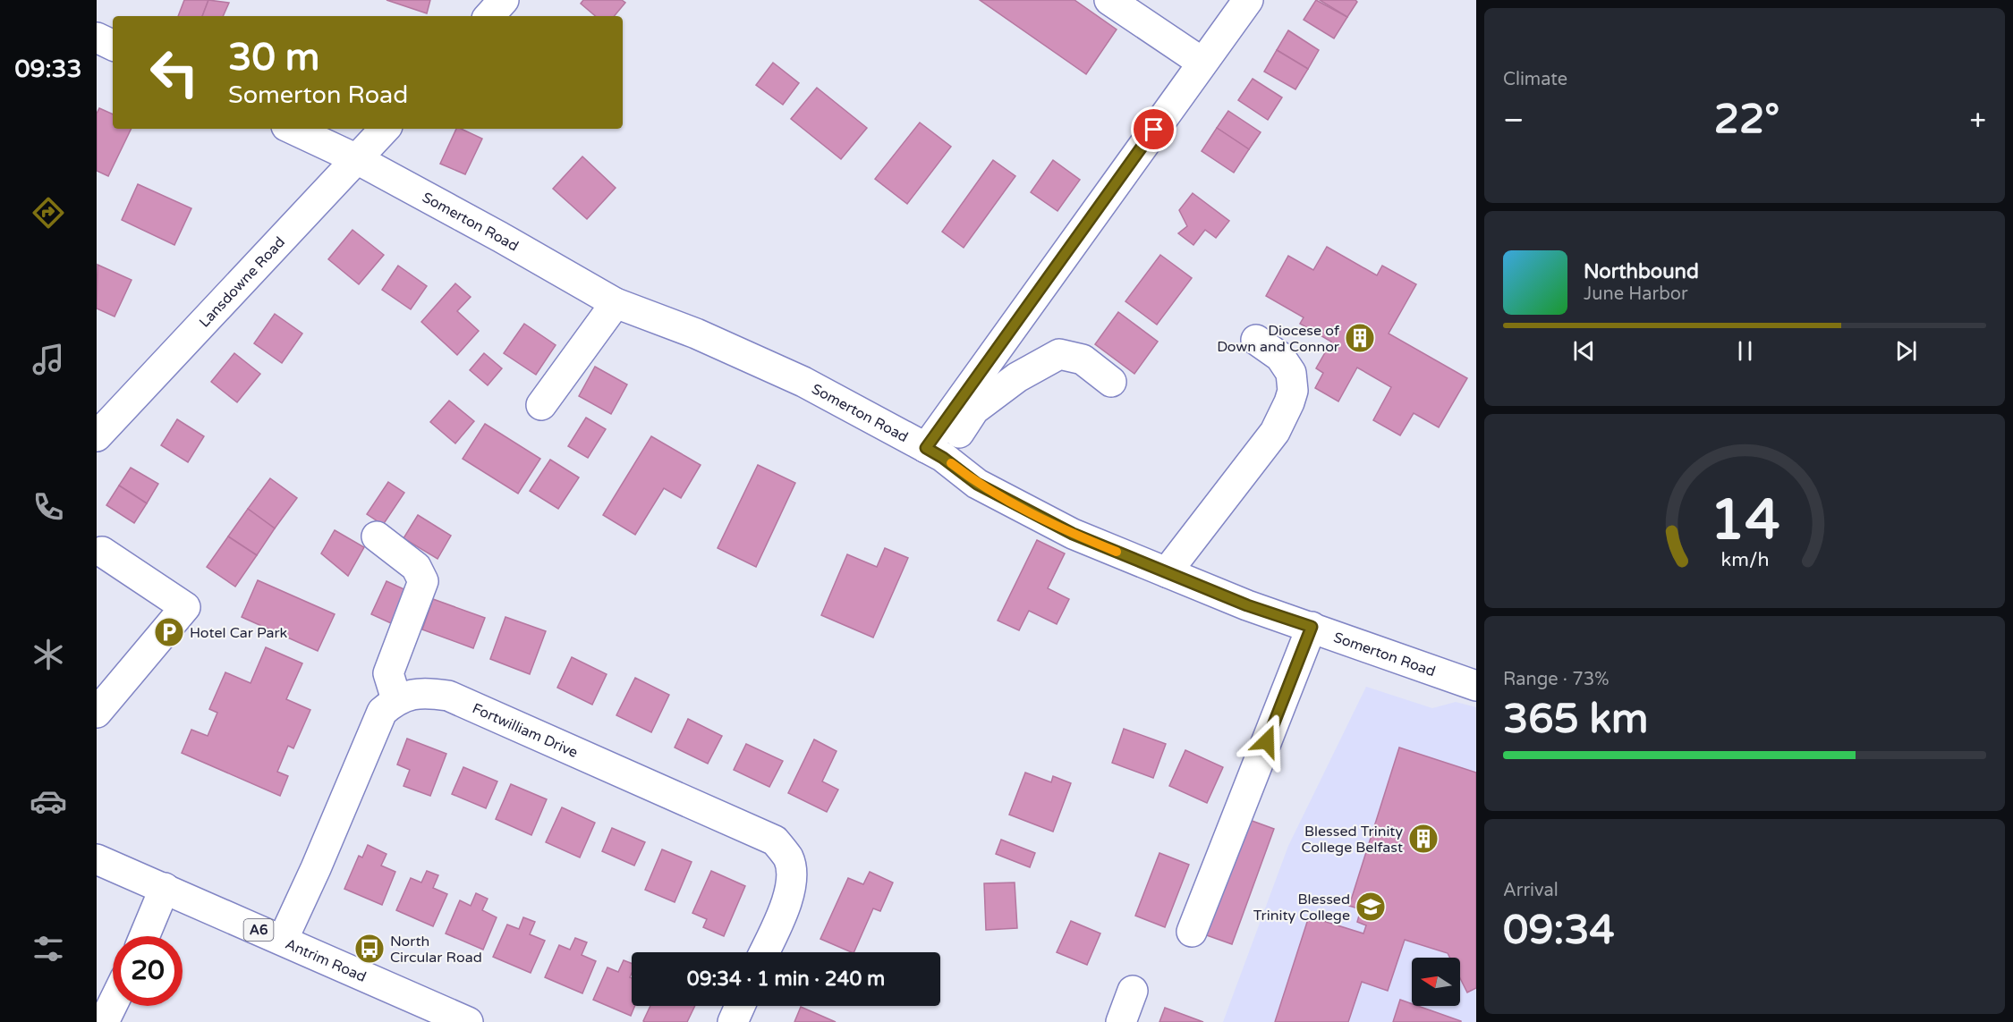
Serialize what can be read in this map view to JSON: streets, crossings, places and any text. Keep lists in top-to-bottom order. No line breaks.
{"streets":{"main road":["Somerton Road","Lansdowne Road","Fortwilliam Drive","A6","Antrim Road"]},"crossings":[["Somerton Road","Lansdowne Road"]],"places":{"building":["Diocese of Down and Connor","Blessed Trinity College Belfast"],"parking":["Hotel Car Park"],"school or university":["Blessed Trinity College"],"bus stop":["North Circular Road"]},"north":"left","page":{"tabs":"09:33","tile":["Climate",["Range · 73%","365 km"],["Arrival","09:34"]],"turn":["30 m","Somerton Road"],"heat":["−","22°","+"],"song":["Northbound","June Harbor"],"limit":"20","trip":"09:34 · 1 min · 240 m","gauge":["14","km/h"]}}
